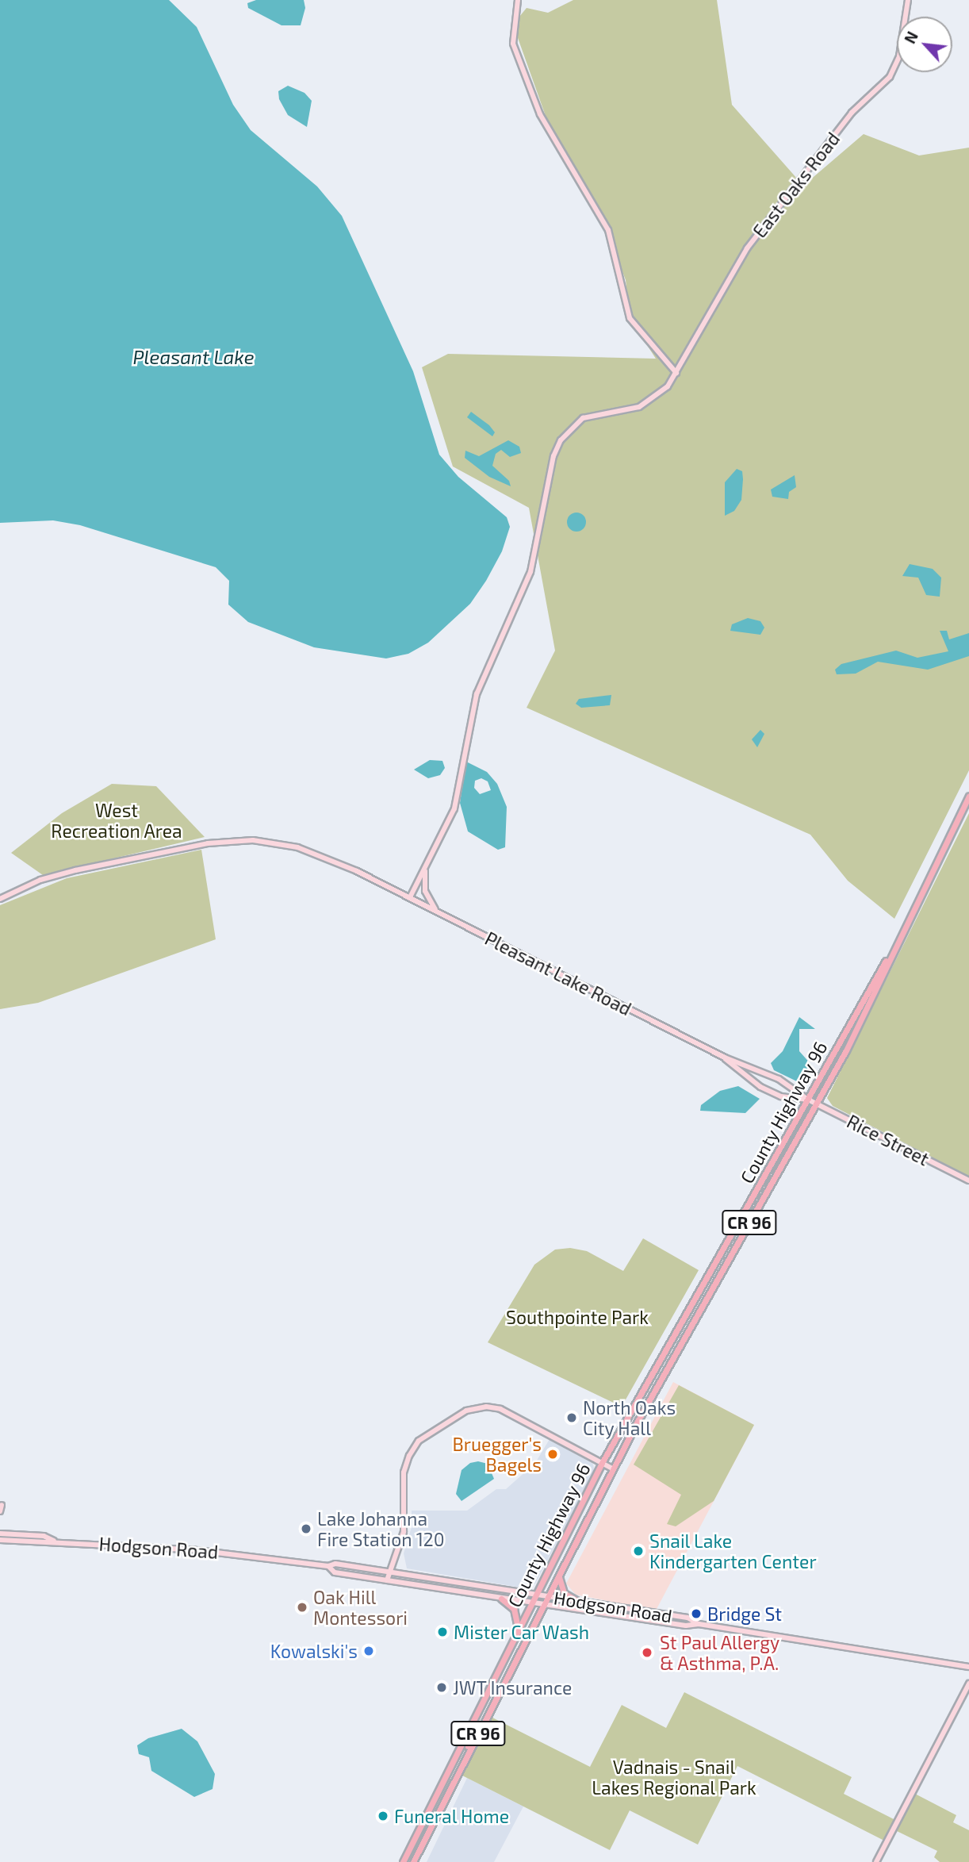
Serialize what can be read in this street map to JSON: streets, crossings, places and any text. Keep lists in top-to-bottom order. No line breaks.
{"streets":{"main road":["County Highway 96","CR 96"],"street":["East Oaks Road","Pleasant Lake Road","Rice Street","Hodgson Road"]},"crossings":[["East Oaks Road","Pleasant Lake Road"],["Pleasant Lake Road","County Highway 96"],["Pleasant Lake Road","Rice Street"],["County Highway 96","Rice Street"],["County Highway 96","Hodgson Road"]],"water":["Pleasant Lake"],"parks":["West Recreation Area","Southpointe Park","Vadnais - Snail Lakes Regional Park"],"places":["North Oaks City Hall","Bruegger's Bagels","Lake Johanna Fire Station 120","Snail Lake Kindergarten Center","Oak Hill Montessori","Bridge St","Mister Car Wash","Kowalski's","St Paul Allergy & Asthma, P.A.","JWT Insurance","Funeral Home"],"north":"top left"}
